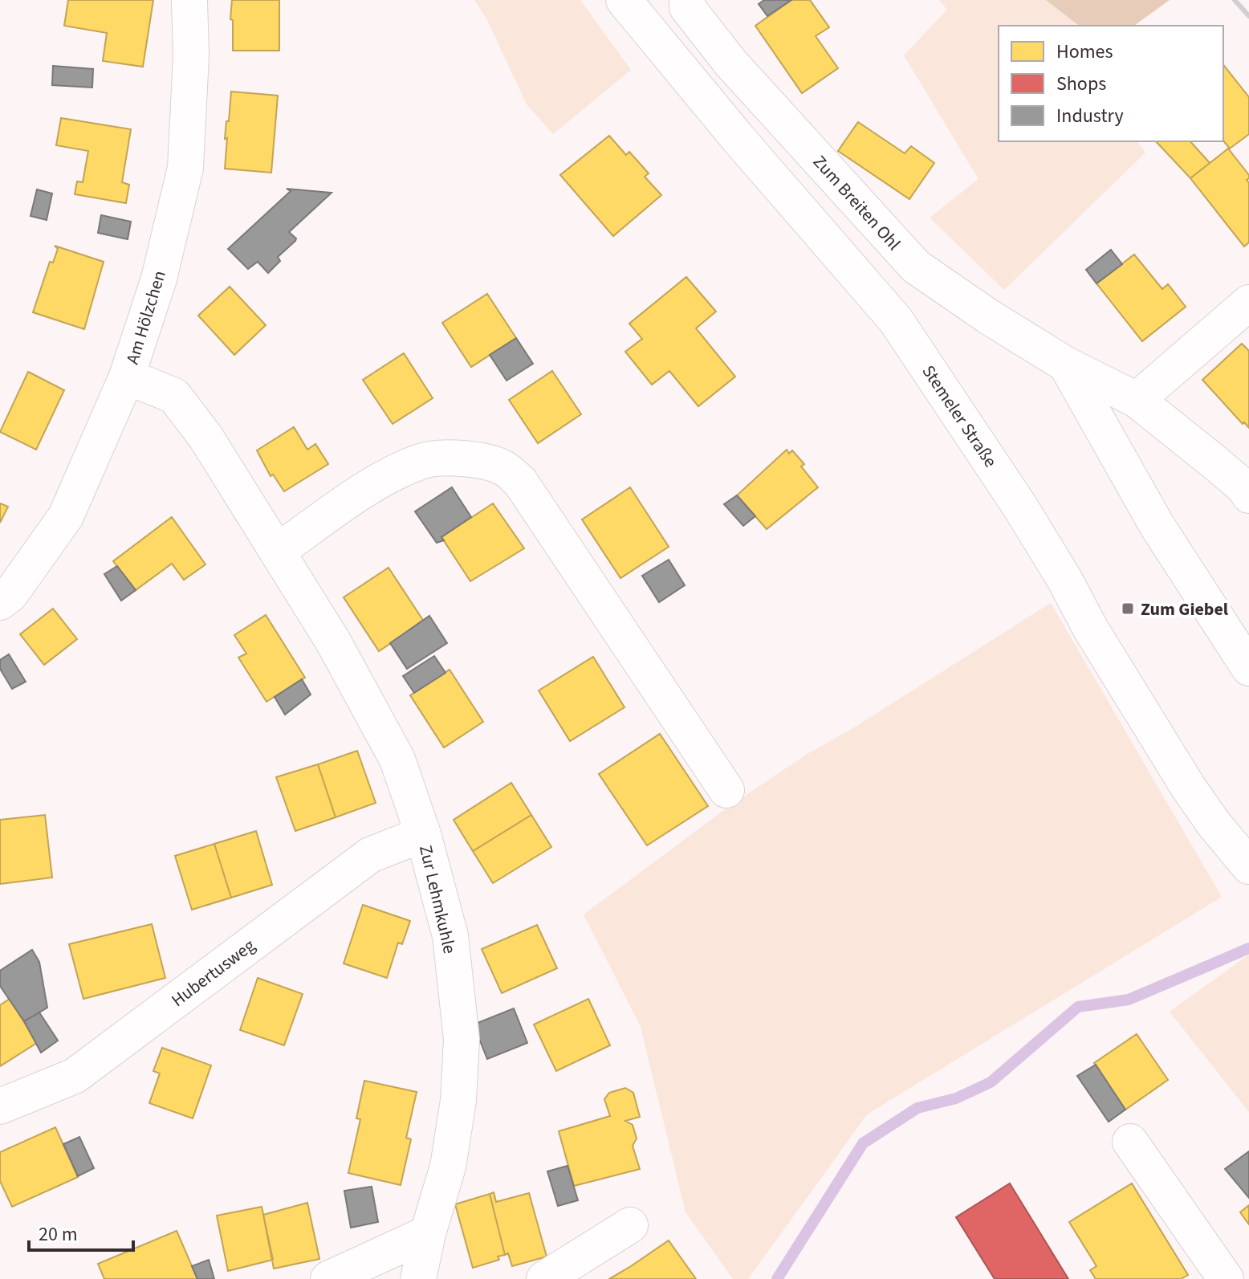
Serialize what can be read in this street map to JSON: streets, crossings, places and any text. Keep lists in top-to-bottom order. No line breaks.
{"streets":{"street":["Zum Breiten Ohl","Am Hölzchen","Stemeler Straße","Zur Lehmkuhle","Hubertusweg"]},"crossings":[["Am Hölzchen","Zur Lehmkuhle"],["Zur Lehmkuhle","Hubertusweg"]],"places":{"transit":["Zum Giebel"]},"legend":["Homes","Shops","Industry"],"scale_bar":"20 m"}
